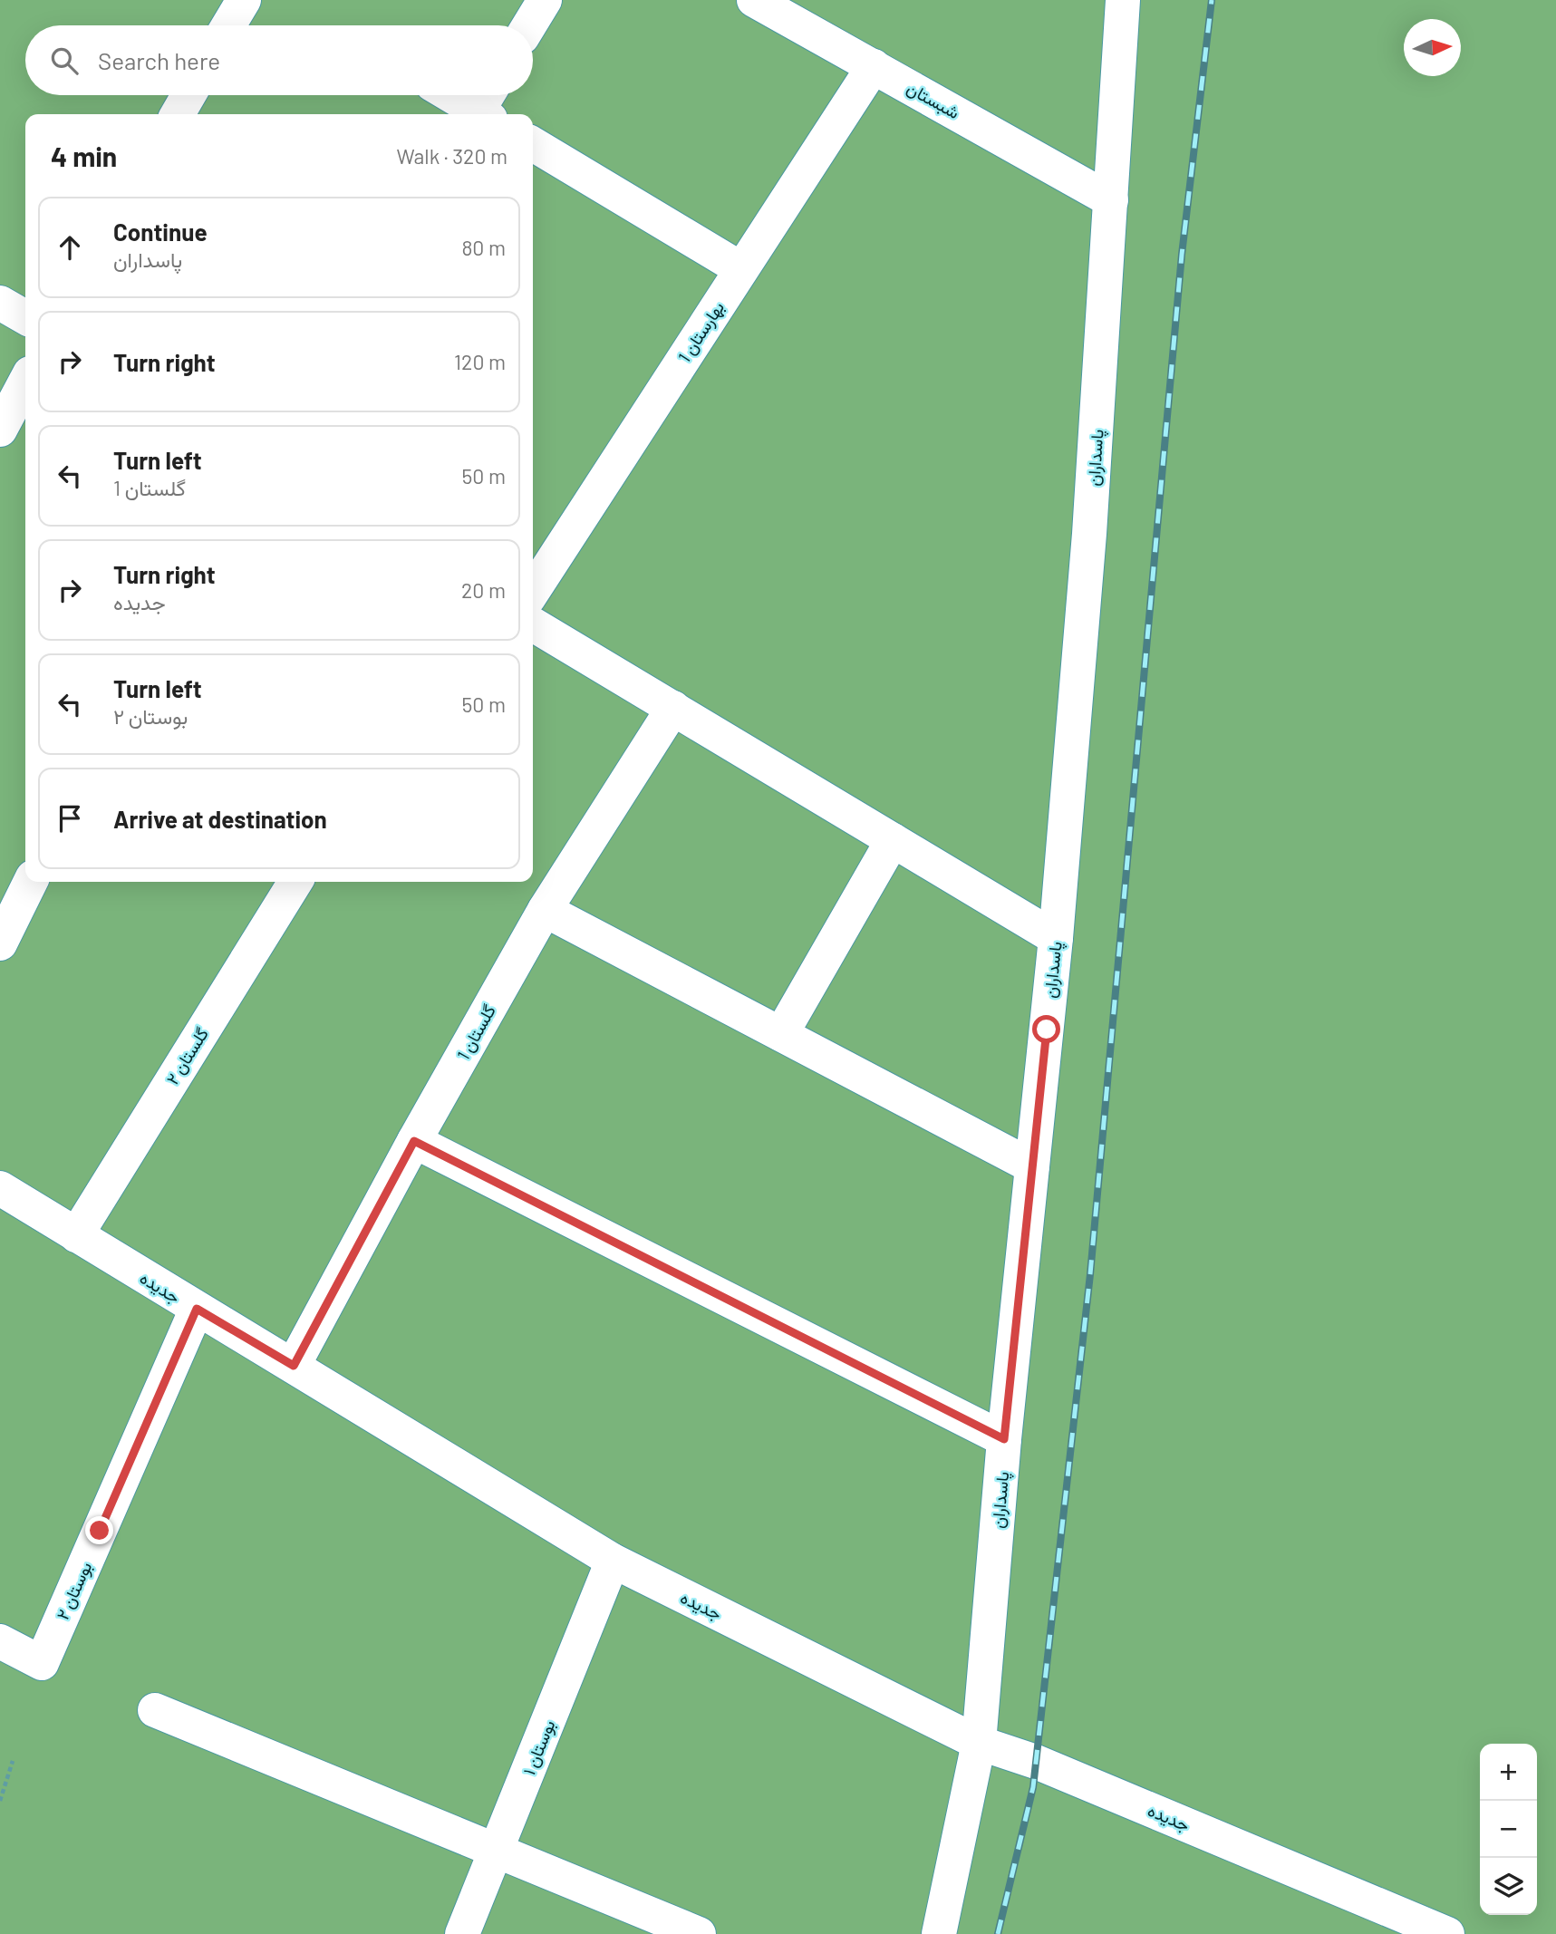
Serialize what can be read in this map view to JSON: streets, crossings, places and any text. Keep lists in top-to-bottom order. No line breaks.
{"streets":{"street":["شبستان","بهارستان 1","پاسداران","گلستان 1","گلستان ۲","جدیده","بوستان ۲","بوستان ۱"]},"crossings":[["شبستان","بهارستان 1"],["شبستان","پاسداران"],["پاسداران","جدیده"],["گلستان 1","جدیده"],["گلستان ۲","جدیده"],["جدیده","بوستان ۲"],["جدیده","بوستان ۱"]],"north":"right","page":{"search":"Search here","heading":["4 min","Walk · 320 m"],"list":[["Continue","پاسداران","80 m"],["Turn right","120 m"],["Turn left","گلستان 1","50 m"],["Turn right","جدیده","20 m"],["Turn left","بوستان ۲","50 m"],"Arrive at destination"],"map_buttons":["+","−"]}}
